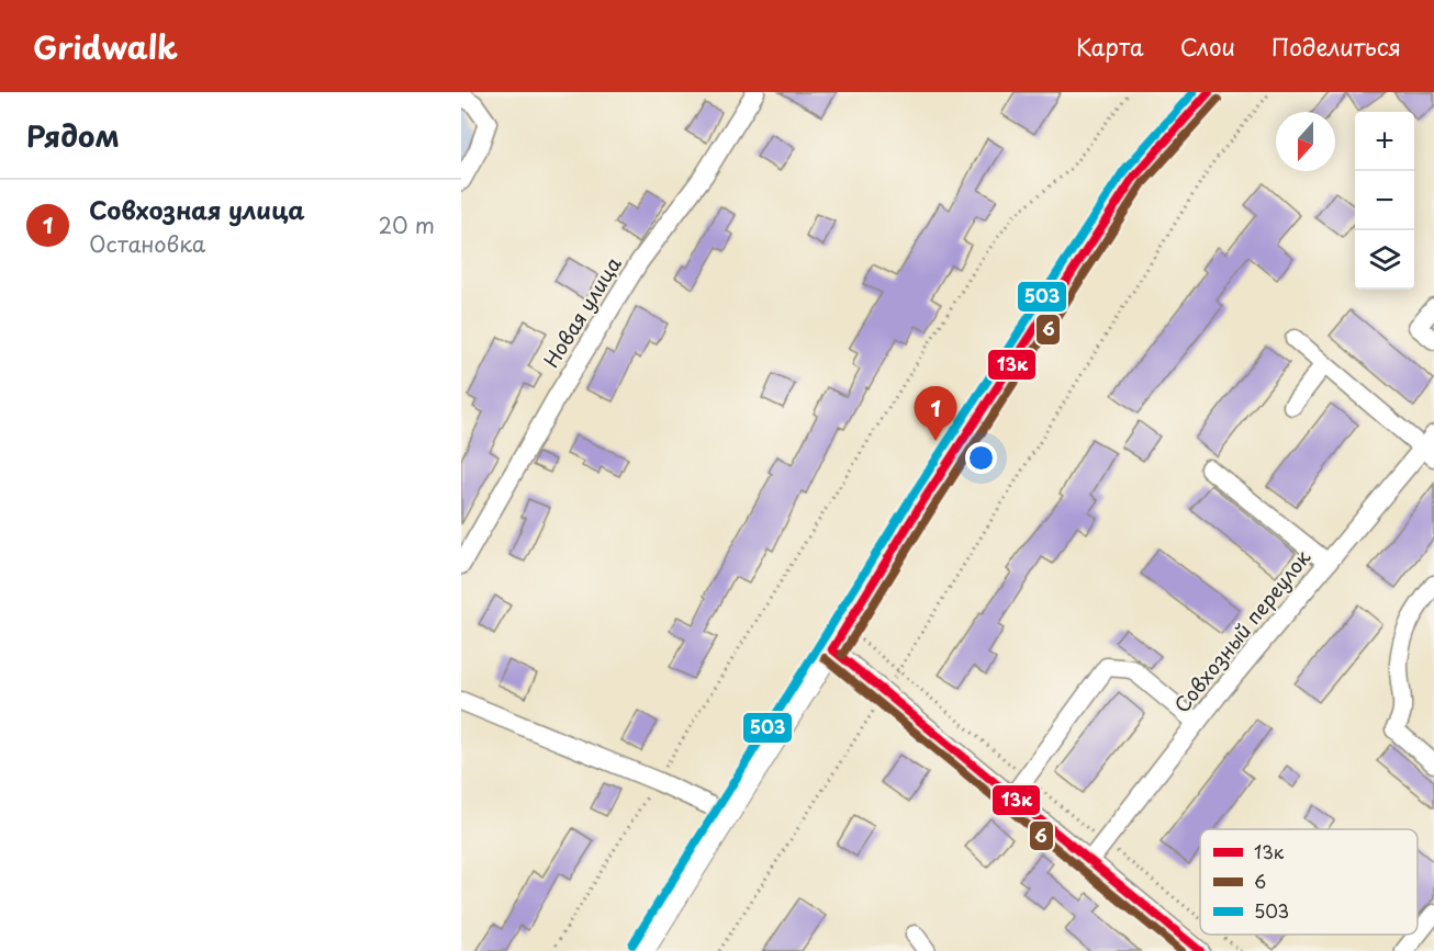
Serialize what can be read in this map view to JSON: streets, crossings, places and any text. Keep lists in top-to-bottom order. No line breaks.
{"streets":{"street":["Новая улица","Совхозный переулок"]},"lines":["transit line 13к","transit line 503","transit line 6"],"legend":["13к","6","503"],"north":"bottom","page":{"header":"Gridwalk","nav":["Карта","Слои","Поделиться"],"heading":"Рядом","map_buttons":["+","−"],"list":[{"mark":"1","name":"Совхозная улица","note":"Остановка","value":"20 m"}],"pins":"1"}}
